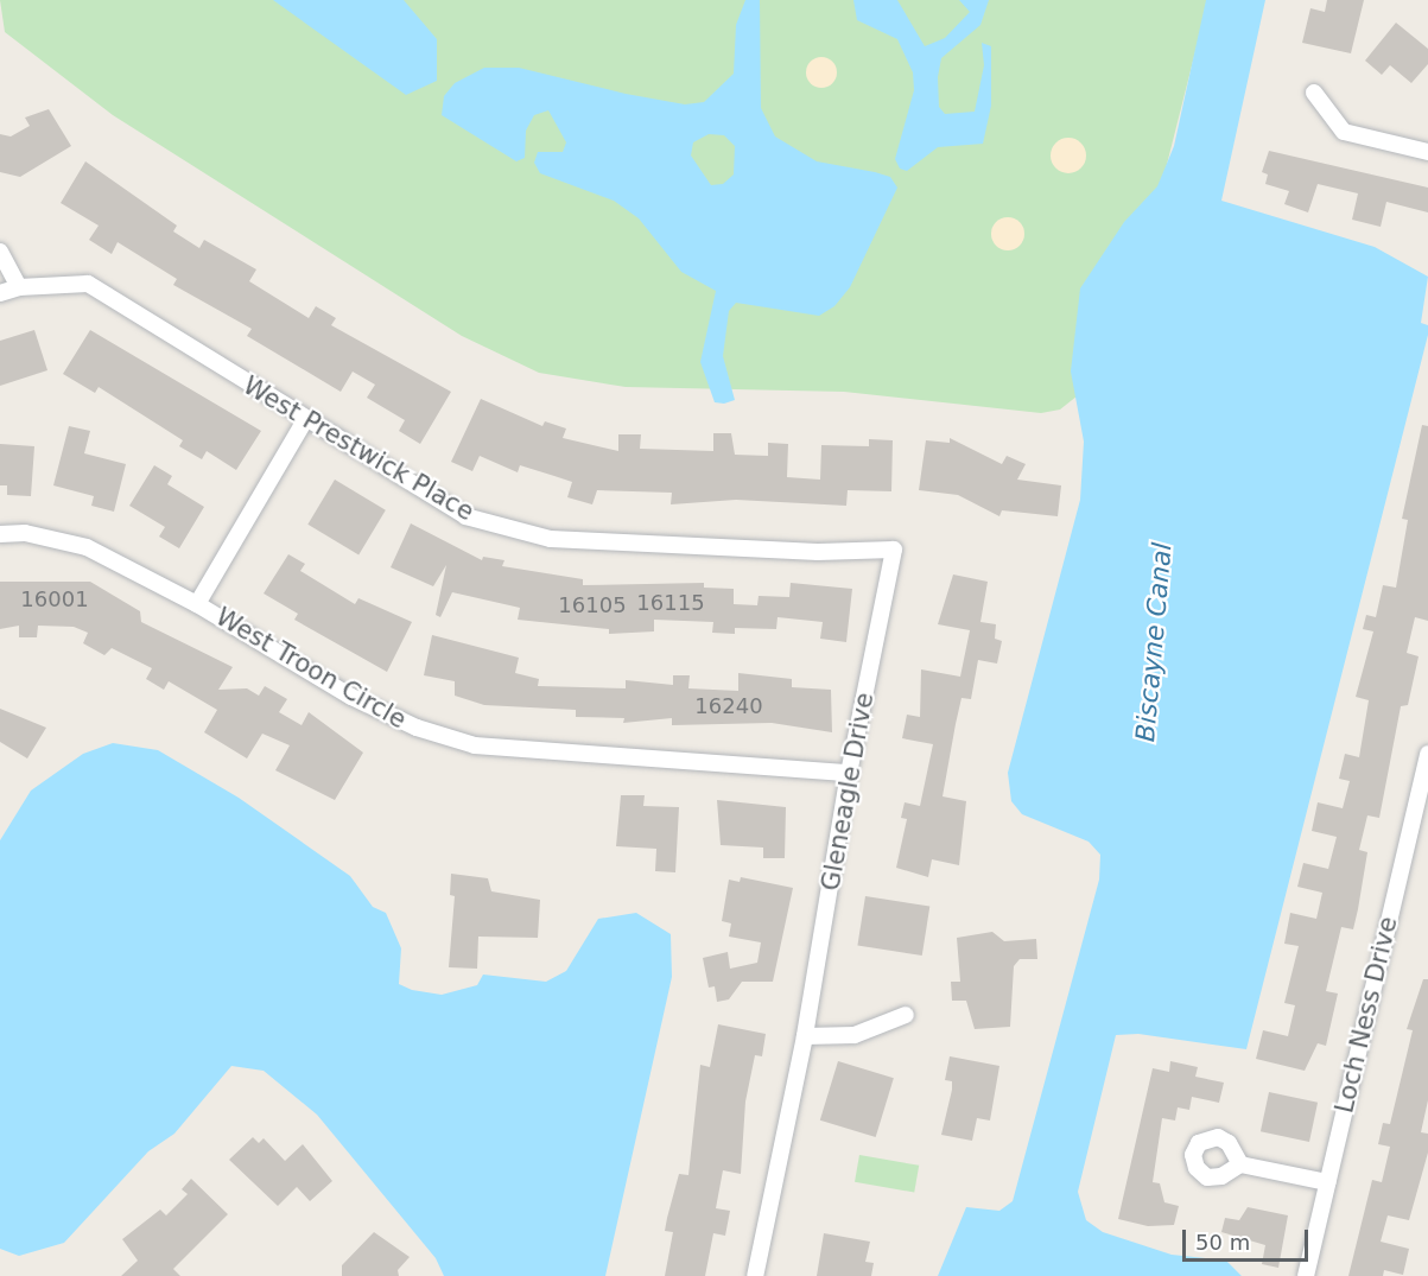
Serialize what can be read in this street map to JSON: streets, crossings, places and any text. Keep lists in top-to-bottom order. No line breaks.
{"streets":{"street":["West Prestwick Place","West Troon Circle","Gleneagle Drive","Loch Ness Drive"]},"crossings":[["West Prestwick Place","Gleneagle Drive"],["West Troon Circle","Gleneagle Drive"]],"water":["Biscayne Canal"],"house_numbers":["16001","16115","16105","16240"],"scale_bar":"50 m"}
